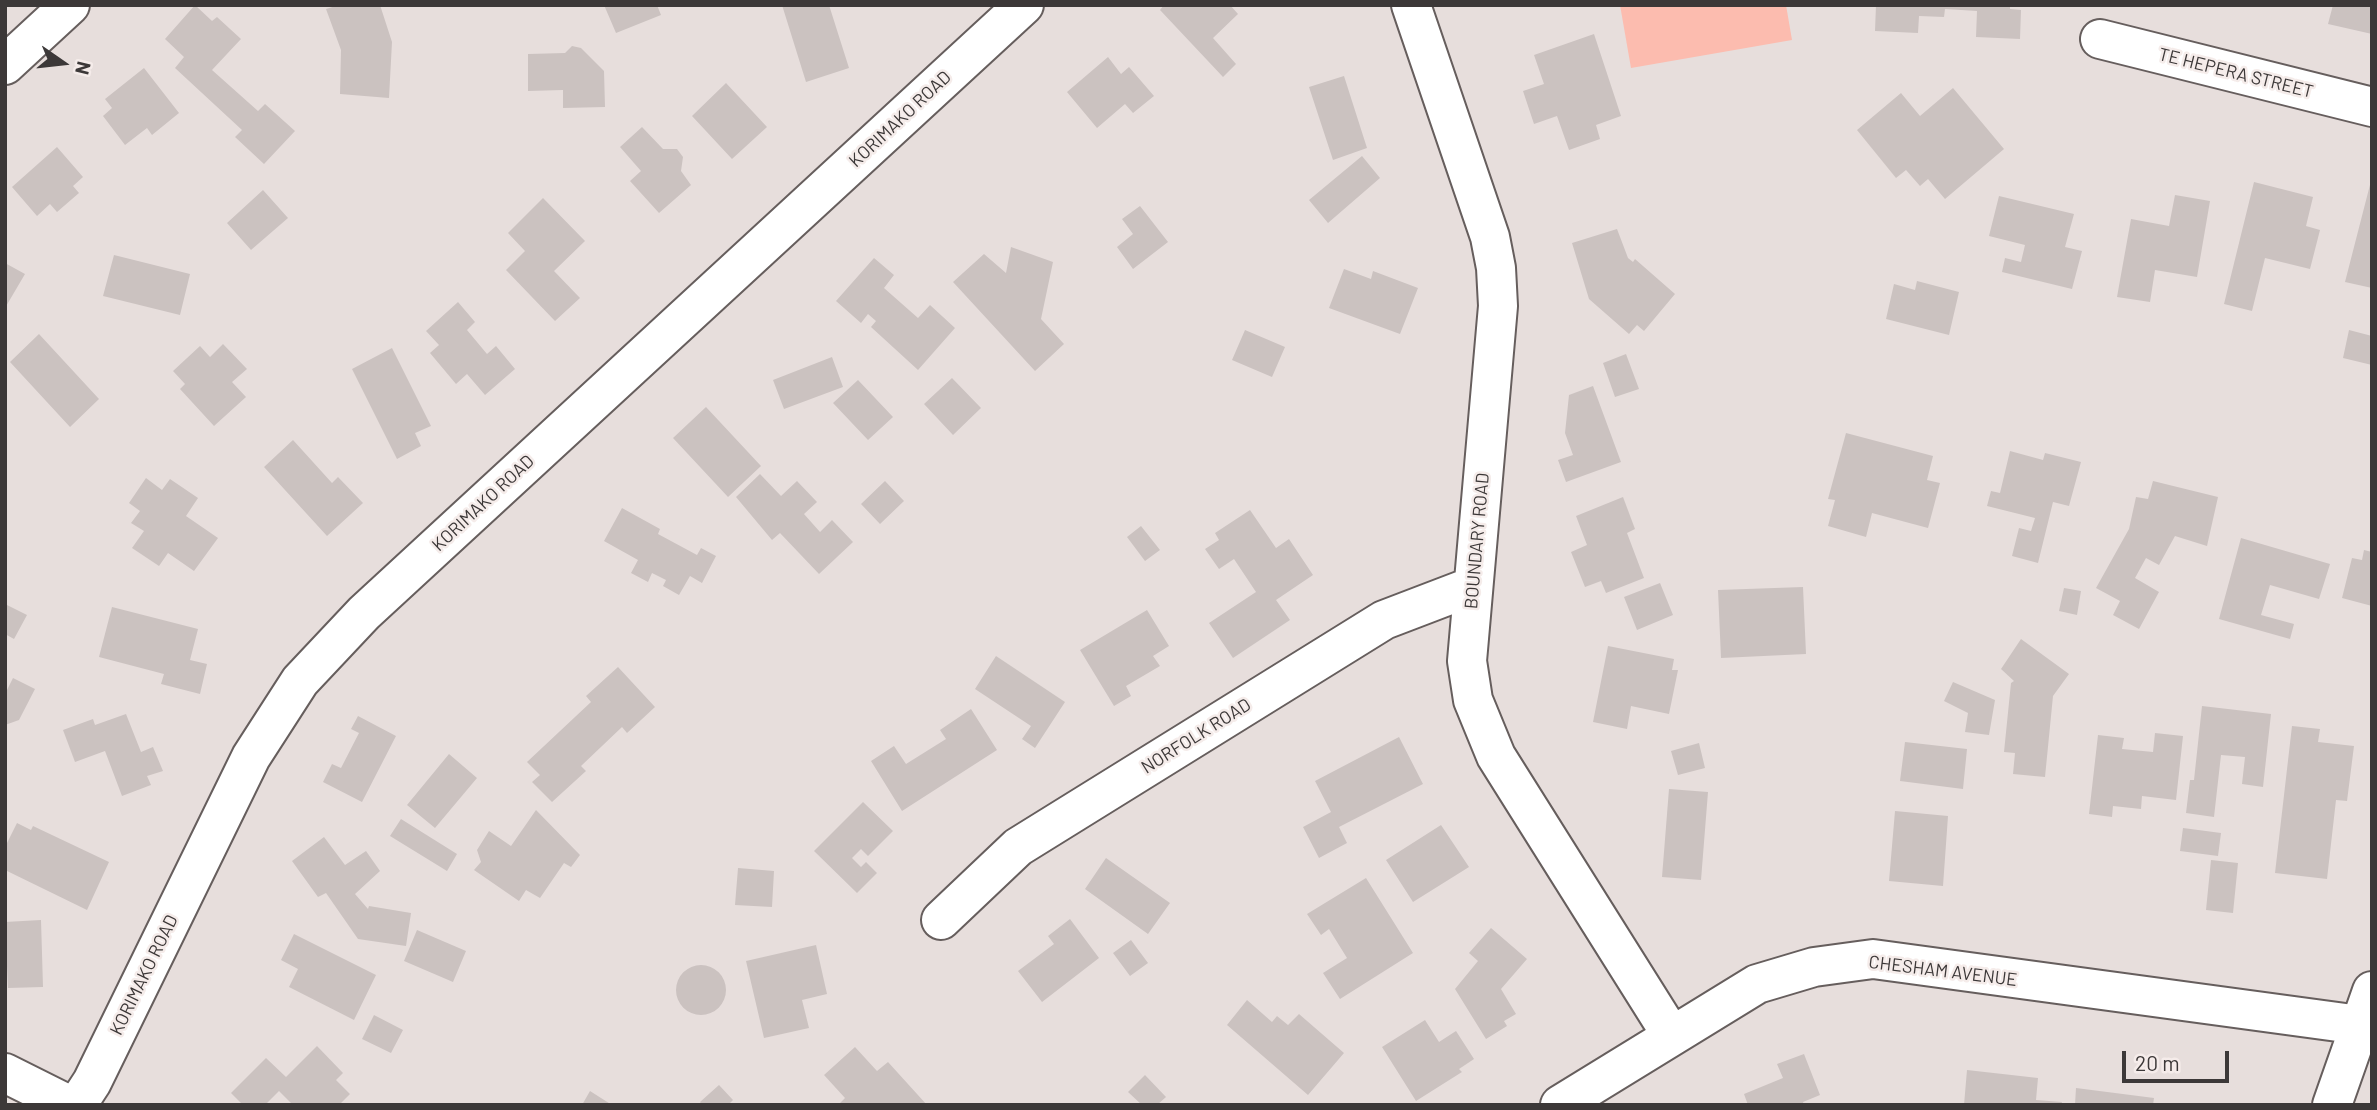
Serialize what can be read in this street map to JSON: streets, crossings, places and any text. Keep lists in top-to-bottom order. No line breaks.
{"streets":{"street":["TE HEPERA STREET","KORIMAKO ROAD","BOUNDARY ROAD","NORFOLK ROAD","CHESHAM AVENUE"]},"crossings":[["BOUNDARY ROAD","NORFOLK ROAD"],["BOUNDARY ROAD","CHESHAM AVENUE"]],"scale_bar":"20 m","north":"right"}
